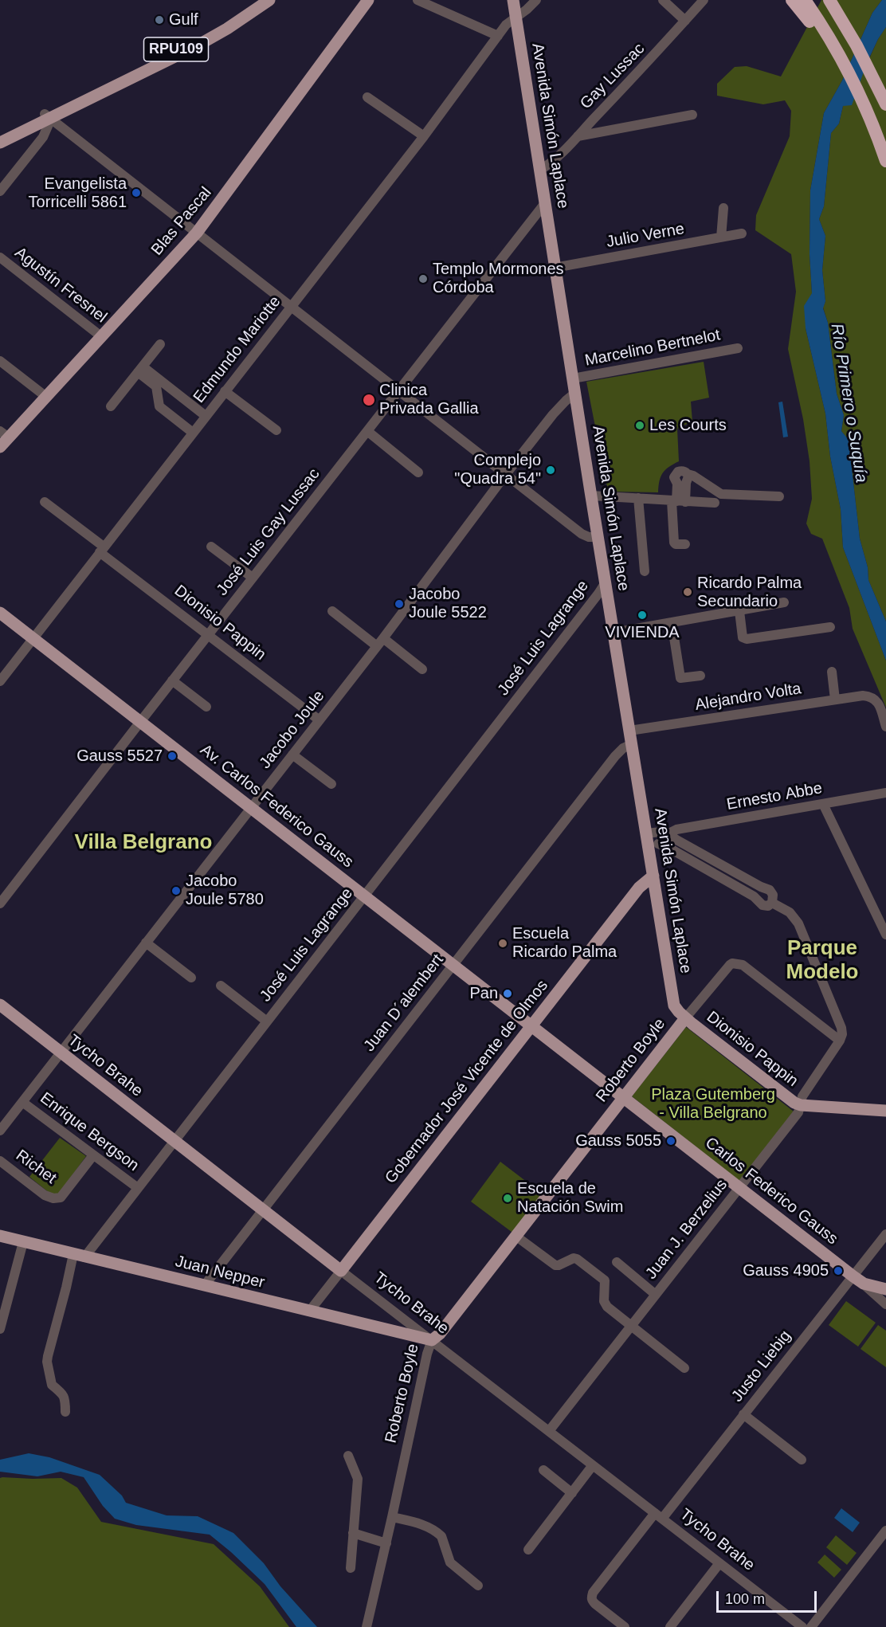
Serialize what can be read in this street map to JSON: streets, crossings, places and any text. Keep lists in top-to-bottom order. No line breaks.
{"streets":{"main road":["RPU109","Avenida Simón Laplace","Blas Pascal","Dionisio Pappin","Av. Carlos Federico Gauss","Roberto Boyle","Tycho Brahe","Gobernador José Vicente de Olmos","Carlos Federico Gauss","Juan Nepper"],"street":["Gay Lussac","Julio Verne","Agustín Fresnel","Marcelino Bertnelot","Edmundo Mariotte","José Luis Gay Lussac","José Luis Lagrange","Alejandro Volta","Jacobo Joule","Ernesto Abbe","Juan D´alembert","Enrique Bergson","Richet","Juan J. Berzelius","Justo Liebig"]},"crossings":[["Gay Lussac","Avenida Simón Laplace"],["Avenida Simón Laplace","Julio Verne"],["Avenida Simón Laplace","Marcelino Bertnelot"],["Avenida Simón Laplace","Edmundo Mariotte"],["Avenida Simón Laplace","José Luis Gay Lussac"],["Avenida Simón Laplace","Dionisio Pappin"],["Avenida Simón Laplace","José Luis Lagrange"],["Avenida Simón Laplace","Alejandro Volta"],["Avenida Simón Laplace","Jacobo Joule"],["Avenida Simón Laplace","Ernesto Abbe"],["Avenida Simón Laplace","Juan D´alembert"],["Avenida Simón Laplace","Roberto Boyle"],["Avenida Simón Laplace","Gobernador José Vicente de Olmos"],["Blas Pascal","Agustín Fresnel"],["Edmundo Mariotte","Dionisio Pappin"],["Edmundo Mariotte","Av. Carlos Federico Gauss"],["José Luis Gay Lussac","Dionisio Pappin"],["José Luis Gay Lussac","Av. Carlos Federico Gauss"],["Dionisio Pappin","Jacobo Joule"],["Dionisio Pappin","Roberto Boyle"],["Dionisio Pappin","Juan J. Berzelius"],["José Luis Lagrange","Av. Carlos Federico Gauss"],["José Luis Lagrange","Tycho Brahe"],["José Luis Lagrange","Enrique Bergson"],["José Luis Lagrange","Juan Nepper"],["Jacobo Joule","Av. Carlos Federico Gauss"],["Jacobo Joule","Tycho Brahe"],["Jacobo Joule","Enrique Bergson"],["Av. Carlos Federico Gauss","Juan D´alembert"],["Av. Carlos Federico Gauss","Gobernador José Vicente de Olmos"],["Av. Carlos Federico Gauss","Carlos Federico Gauss"],["Juan D´alembert","Tycho Brahe"],["Juan D´alembert","Juan Nepper"],["Roberto Boyle","Tycho Brahe"],["Roberto Boyle","Carlos Federico Gauss"],["Roberto Boyle","Juan Nepper"],["Tycho Brahe","Gobernador José Vicente de Olmos"],["Tycho Brahe","Juan J. Berzelius"],["Tycho Brahe","Juan Nepper"],["Tycho Brahe","Justo Liebig"],["Gobernador José Vicente de Olmos","Carlos Federico Gauss"],["Gobernador José Vicente de Olmos","Juan Nepper"],["Enrique Bergson","Richet"],["Carlos Federico Gauss","Juan J. Berzelius"],["Carlos Federico Gauss","Justo Liebig"]],"districts":["Villa Belgrano","Parque Modelo"],"water":["Río Primero o Suquía"],"parks":["Plaza Gutemberg - Villa Belgrano"],"places":["Gulf","Evangelista Torricelli 5861","Templo Mormones Córdoba","Clinica Privada Gallia","Les Courts","Complejo \"Quadra 54\"","Ricardo Palma Secundario","Jacobo Joule 5522","VIVIENDA","Gauss 5527","Jacobo Joule 5780","Escuela Ricardo Palma","Pan","Gauss 5055","Escuela de Natación Swim","Gauss 4905"],"scale_bar":"100 m"}
